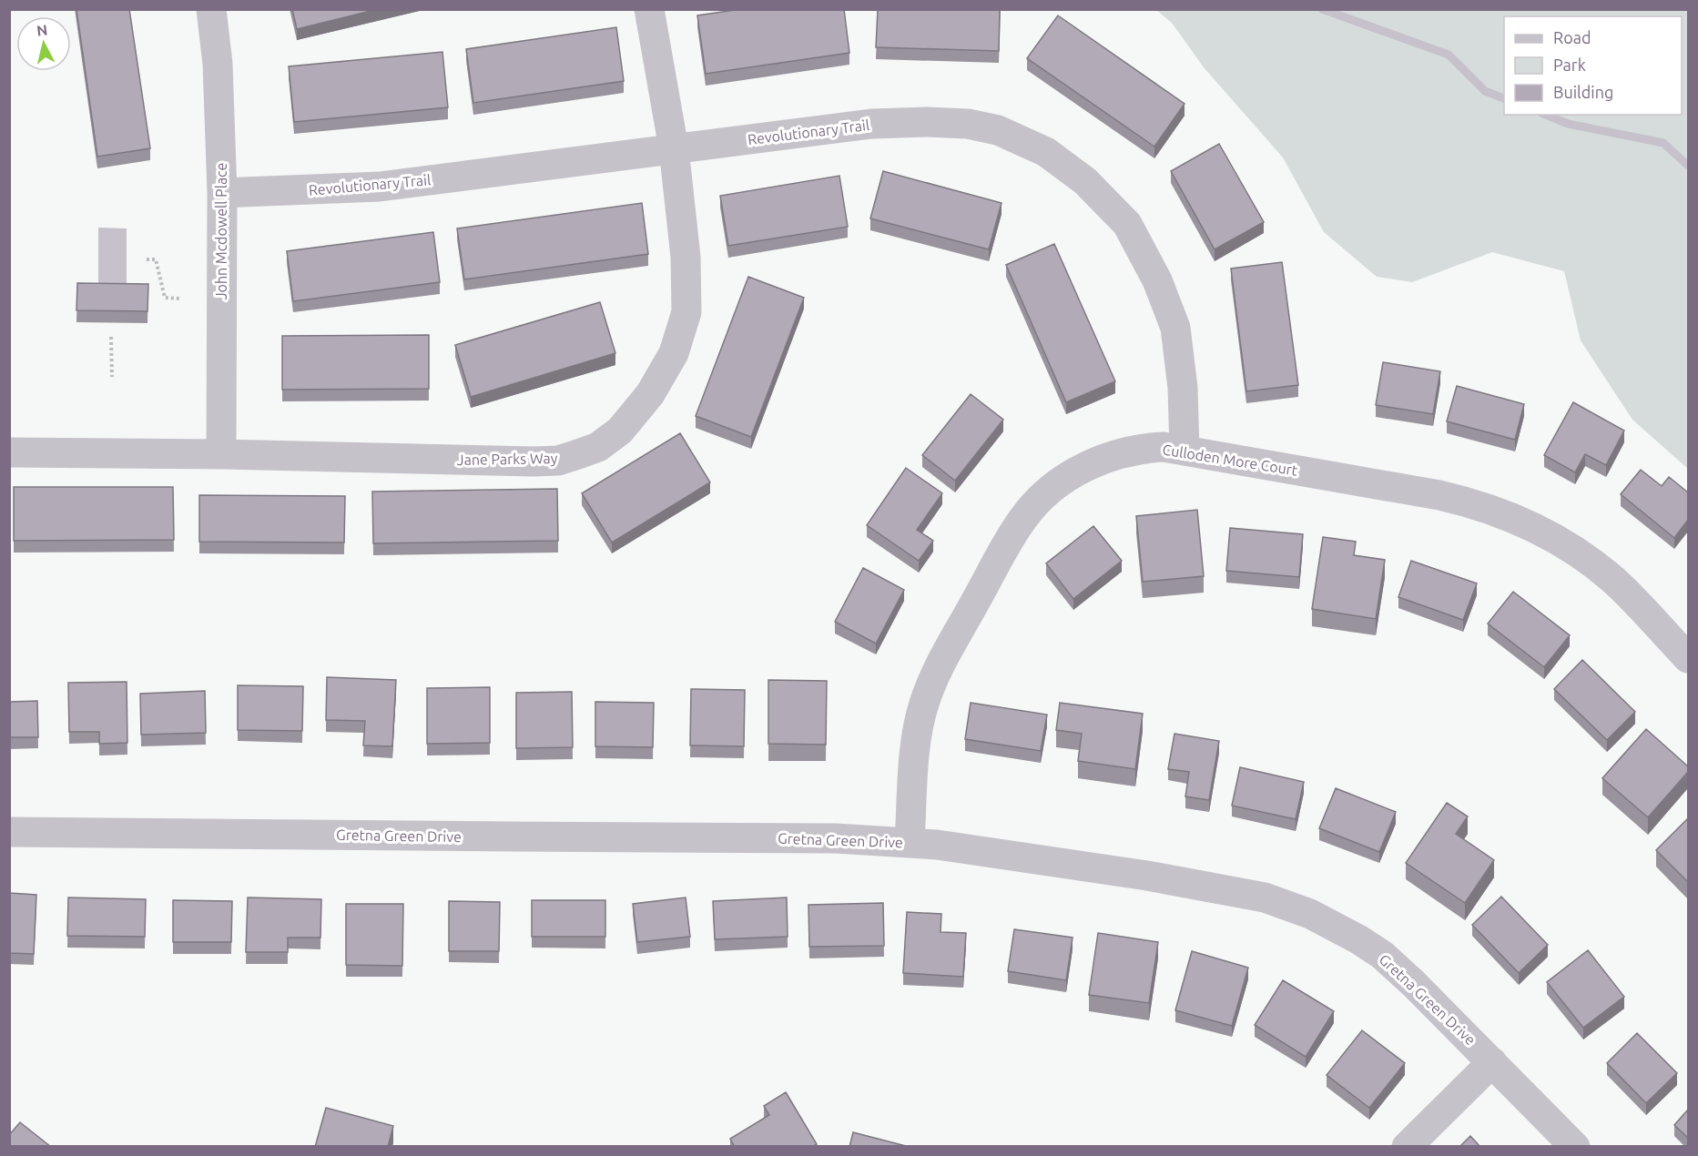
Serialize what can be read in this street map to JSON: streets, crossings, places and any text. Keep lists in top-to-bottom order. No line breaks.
{"streets":{"street":["Revolutionary Trail","John Mcdowell Place","Jane Parks Way","Culloden More Court","Gretna Green Drive"]},"crossings":[["Revolutionary Trail","John Mcdowell Place"],["Revolutionary Trail","Jane Parks Way"],["Revolutionary Trail","Culloden More Court"],["John Mcdowell Place","Jane Parks Way"],["Culloden More Court","Gretna Green Drive"]],"legend":["Road","Park","Building"],"north":"top"}
